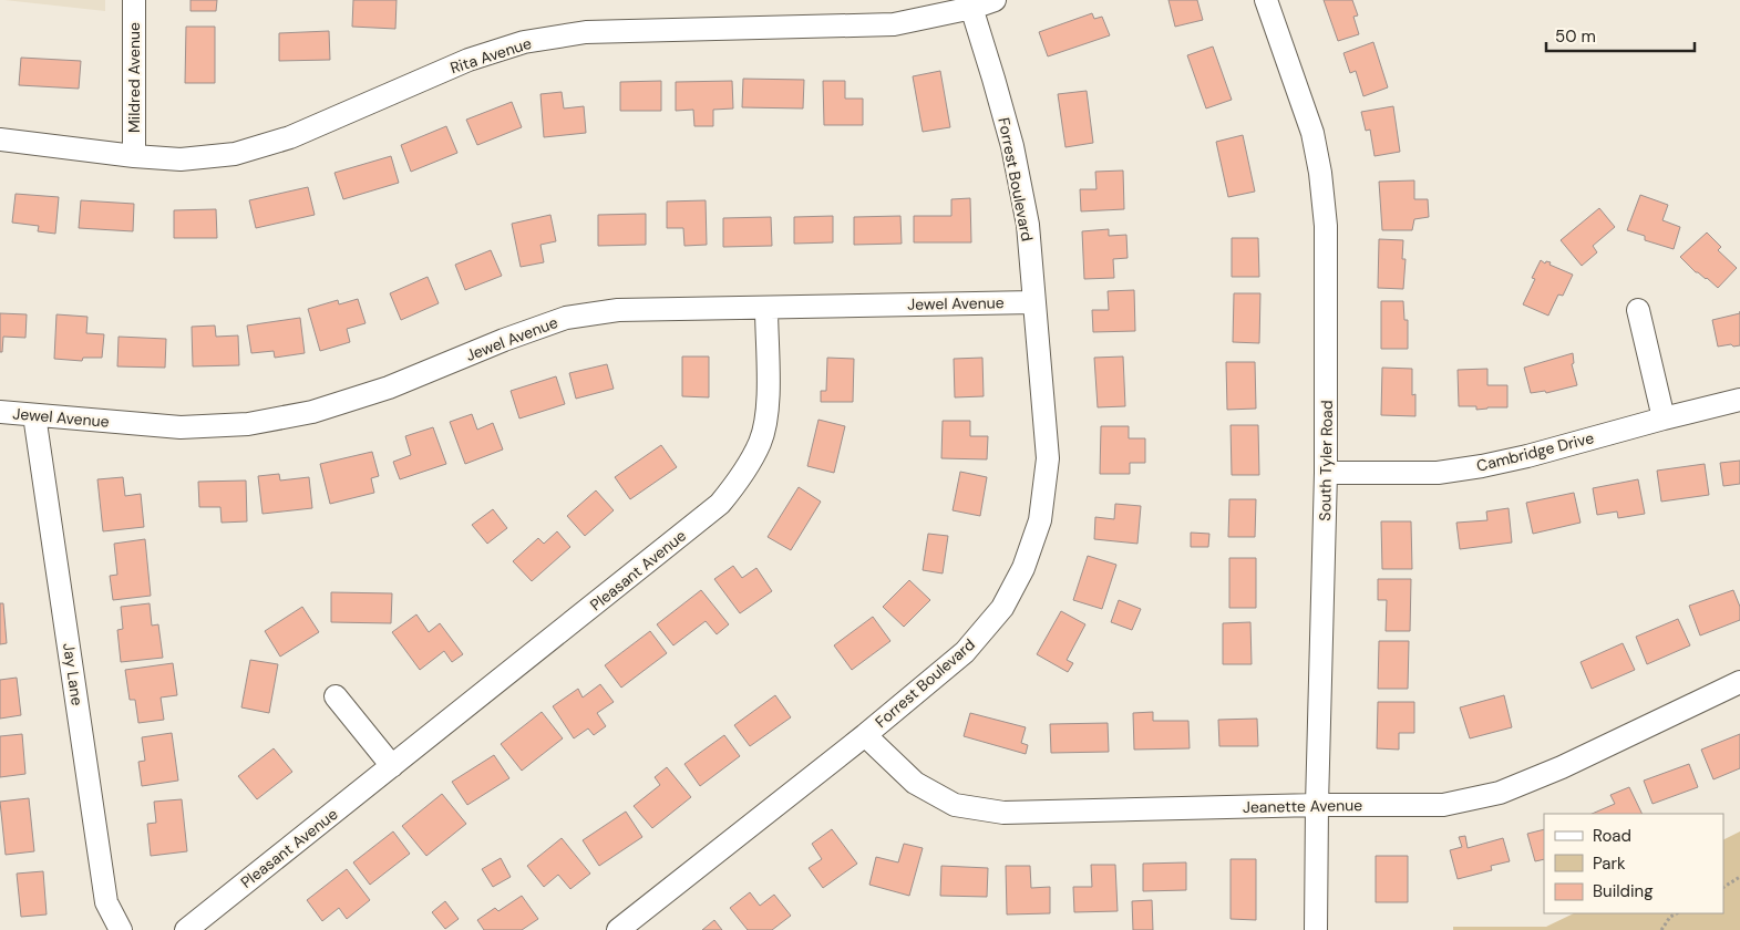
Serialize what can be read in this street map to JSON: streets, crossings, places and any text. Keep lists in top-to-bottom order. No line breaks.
{"streets":{"street":["Rita Avenue","Mildred Avenue","Forrest Boulevard","Jewel Avenue","Cambridge Drive","South Tyler Road","Pleasant Avenue","Jay Lane","Jeanette Avenue"]},"crossings":[["Rita Avenue","Mildred Avenue"],["Rita Avenue","Forrest Boulevard"],["Forrest Boulevard","Jewel Avenue"],["Forrest Boulevard","Jeanette Avenue"],["Jewel Avenue","Pleasant Avenue"],["Jewel Avenue","Jay Lane"],["Cambridge Drive","South Tyler Road"],["South Tyler Road","Jeanette Avenue"]],"legend":["Road","Park","Building"],"scale_bar":"50 m"}
